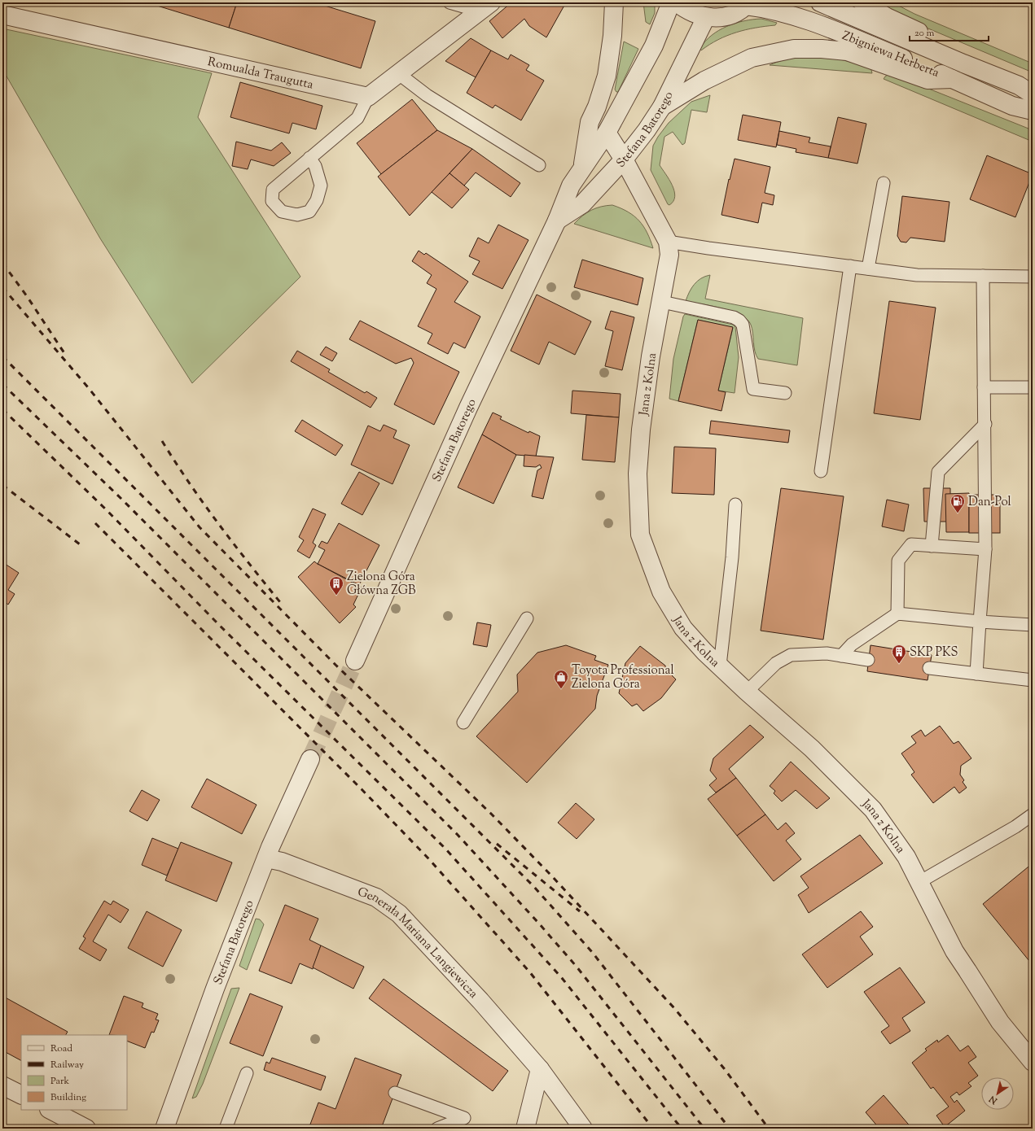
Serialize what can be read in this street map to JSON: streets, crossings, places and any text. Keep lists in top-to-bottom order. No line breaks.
{"streets":{"street":["Zbigniewa Herberta","Romualda Traugutta","Stefana Batorego","Jana z Kolna","Generała Mariana Langiewicza"]},"crossings":[["Stefana Batorego","Jana z Kolna"],["Stefana Batorego","Generała Mariana Langiewicza"]],"places":{"fuel station":["Dan-Pol"],"building":["Zielona Góra Główna ZGB","SKP PKS"],"shop":["Toyota Professional Zielona Góra"]},"legend":["Road","Railway","Park","Building"],"scale_bar":"20 m","north":"bottom left"}
